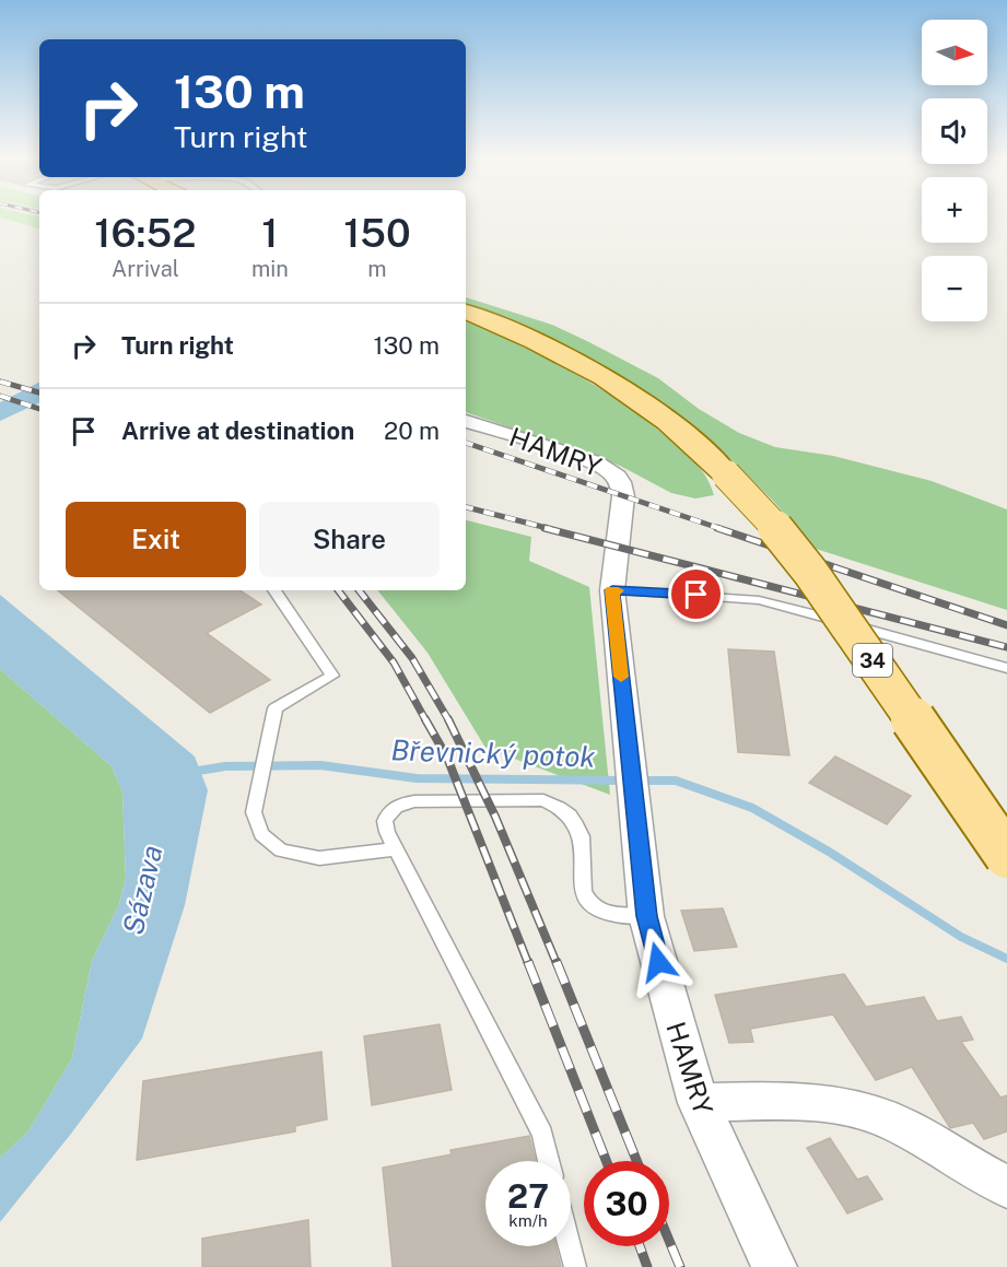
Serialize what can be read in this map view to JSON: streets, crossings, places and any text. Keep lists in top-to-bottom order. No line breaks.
{"streets":{"main road":["34"],"street":["HAMRY"]},"water":["Břevnický potok","Sázava"],"north":"right","page":{"map_buttons":["+","−"],"turn":["130 m","Turn right"],"eta":["16:52","Arrival","1","min","150","m"],"list":[{"name":"Turn right","value":"130 m"},{"name":"Arrive at destination","value":"20 m"}],"buttons":["Exit","Share"],"speed":"27 km/h","limit":"30"}}
